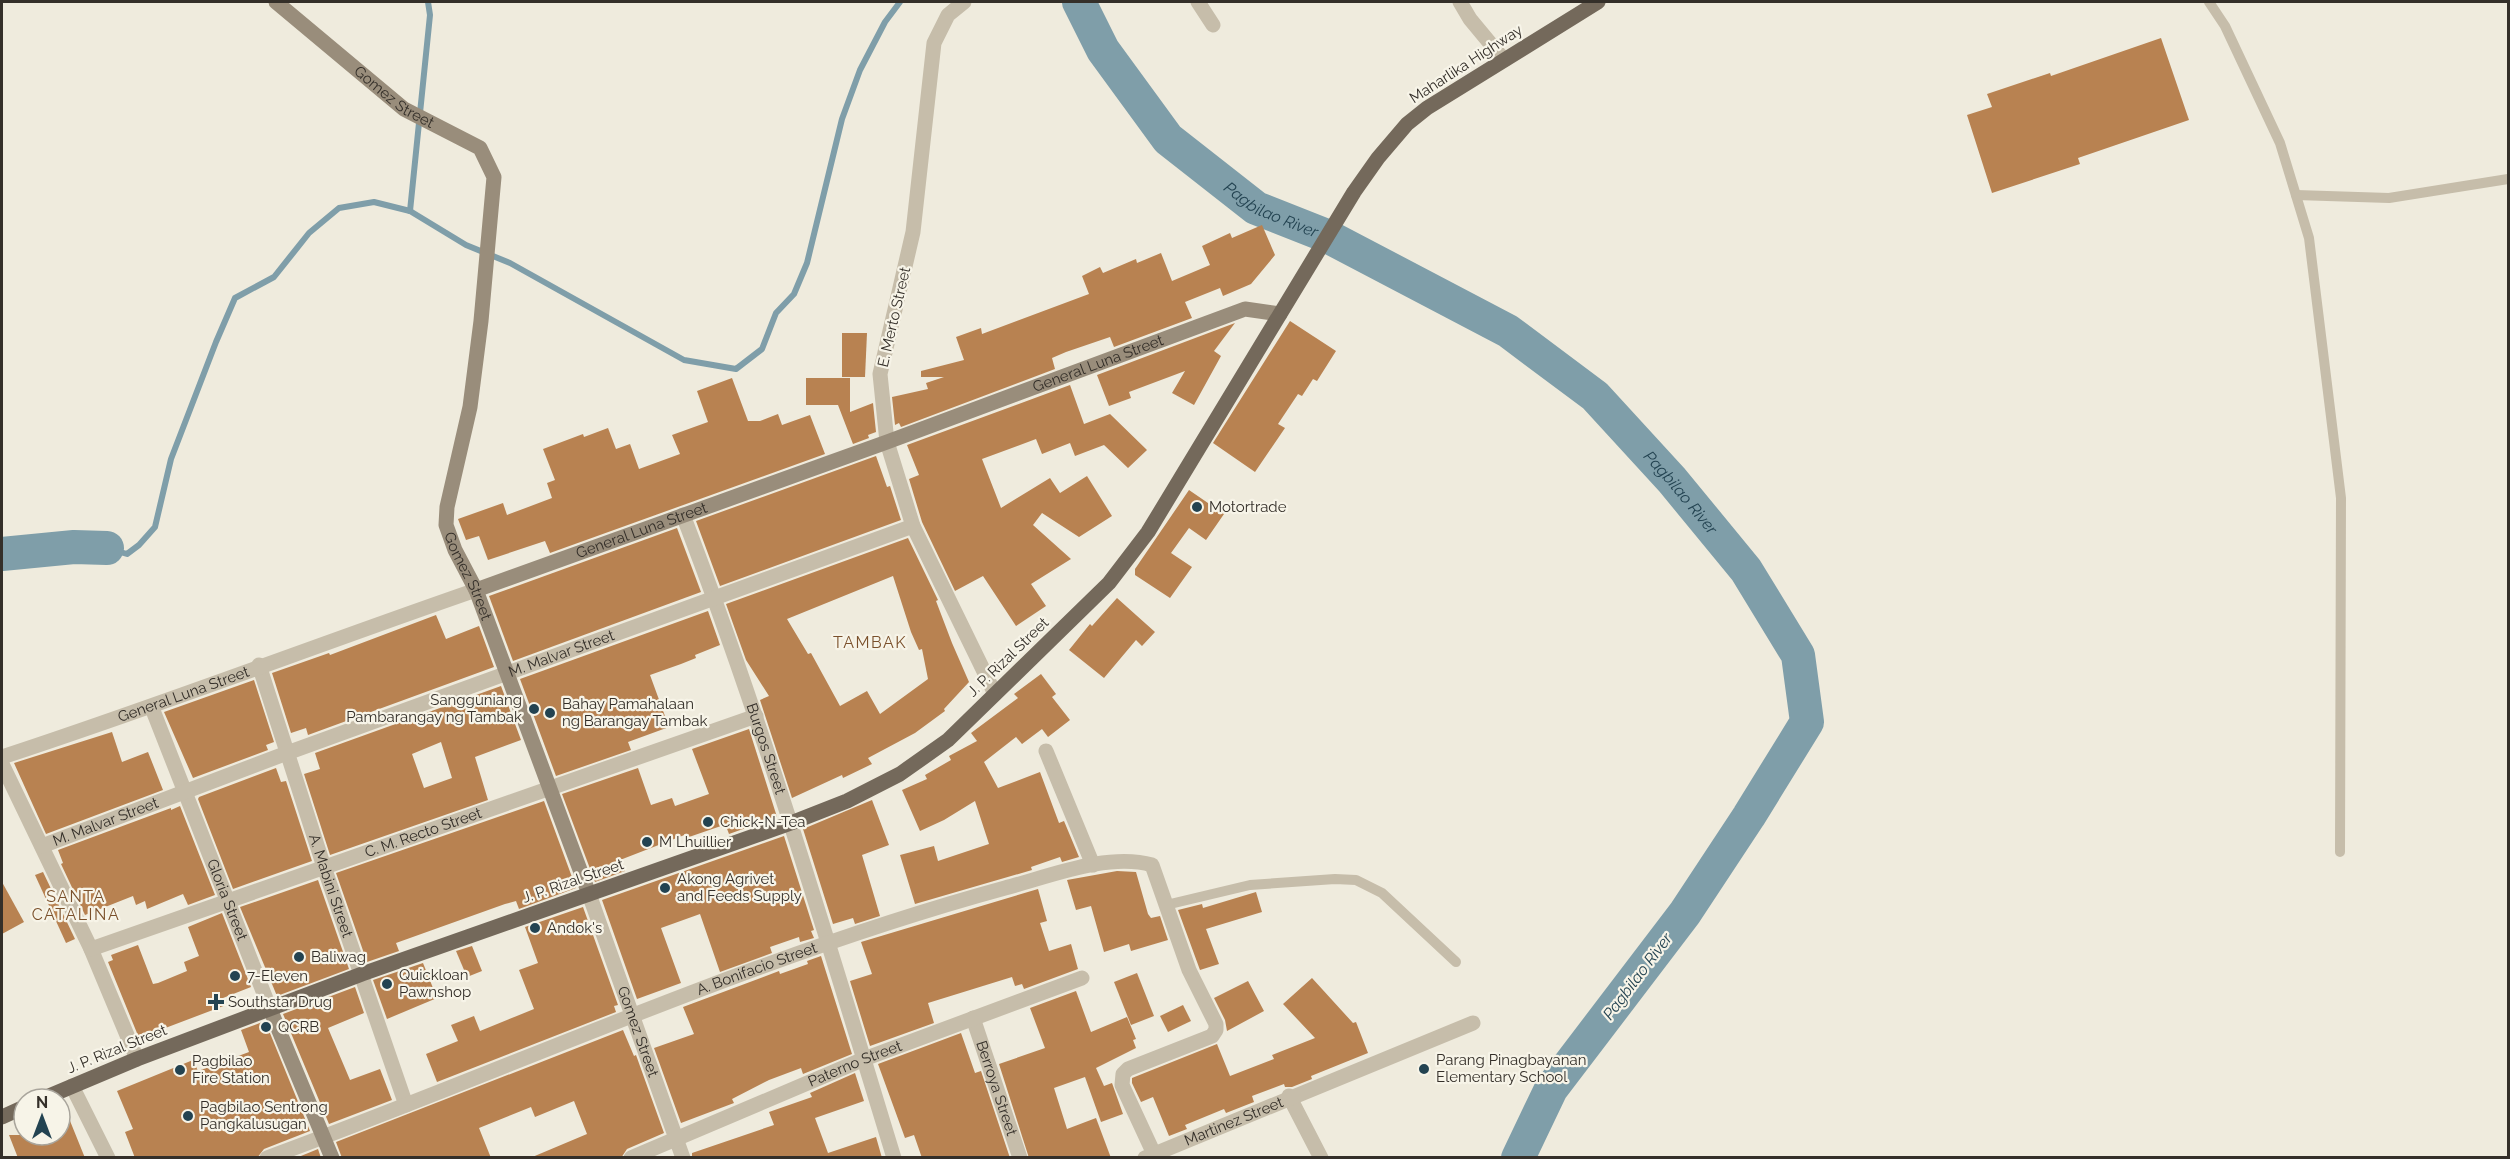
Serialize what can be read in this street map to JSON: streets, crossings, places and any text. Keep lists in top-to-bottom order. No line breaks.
{"streets":{"main road":["Maharlika Highway","J. P. Rizal Street"],"street":["Gomez Street","E. Merto Street","General Luna Street","M. Malvar Street","Burgos Street","C. M. Recto Street","A. Mabini Street","Gloria Street","A. Bonifacio Street","Paterno Street","Berroya Street","Martinez Street"]},"crossings":[["Maharlika Highway","J. P. Rizal Street"],["Gomez Street","General Luna Street"],["Gomez Street","M. Malvar Street"],["Gomez Street","J. P. Rizal Street"],["Gomez Street","C. M. Recto Street"],["Gomez Street","A. Bonifacio Street"],["Gomez Street","Paterno Street"],["E. Merto Street","General Luna Street"],["E. Merto Street","M. Malvar Street"],["E. Merto Street","J. P. Rizal Street"],["General Luna Street","J. P. Rizal Street"],["General Luna Street","Burgos Street"],["General Luna Street","A. Mabini Street"],["General Luna Street","Gloria Street"],["M. Malvar Street","Burgos Street"],["M. Malvar Street","A. Mabini Street"],["M. Malvar Street","Gloria Street"],["J. P. Rizal Street","Burgos Street"],["J. P. Rizal Street","A. Mabini Street"],["J. P. Rizal Street","Gloria Street"],["Burgos Street","C. M. Recto Street"],["Burgos Street","A. Bonifacio Street"],["Burgos Street","Paterno Street"],["C. M. Recto Street","A. Mabini Street"],["C. M. Recto Street","Gloria Street"],["A. Mabini Street","A. Bonifacio Street"],["Gloria Street","A. Bonifacio Street"],["A. Bonifacio Street","Martinez Street"],["Paterno Street","Berroya Street"]],"districts":["TAMBAK","SANTA CATALINA"],"water":["Pagbilao River"],"places":{"other":["Motortrade","Sangguniang Pambarangay ng Tambak","Bahay Pamahalaan ng Barangay Tambak","Chick-N-Tea","M Lhuillier","Akong Agrivet and Feeds Supply","Andok's","Baliwag","7-Eleven","Quickloan Pawnshop","QCRB","Parang Pinagbayanan Elementary School","Pagbilao Fire Station","Pagbilao Sentrong Pangkalusugan"],"health":["Southstar Drug"]},"north":"top"}
